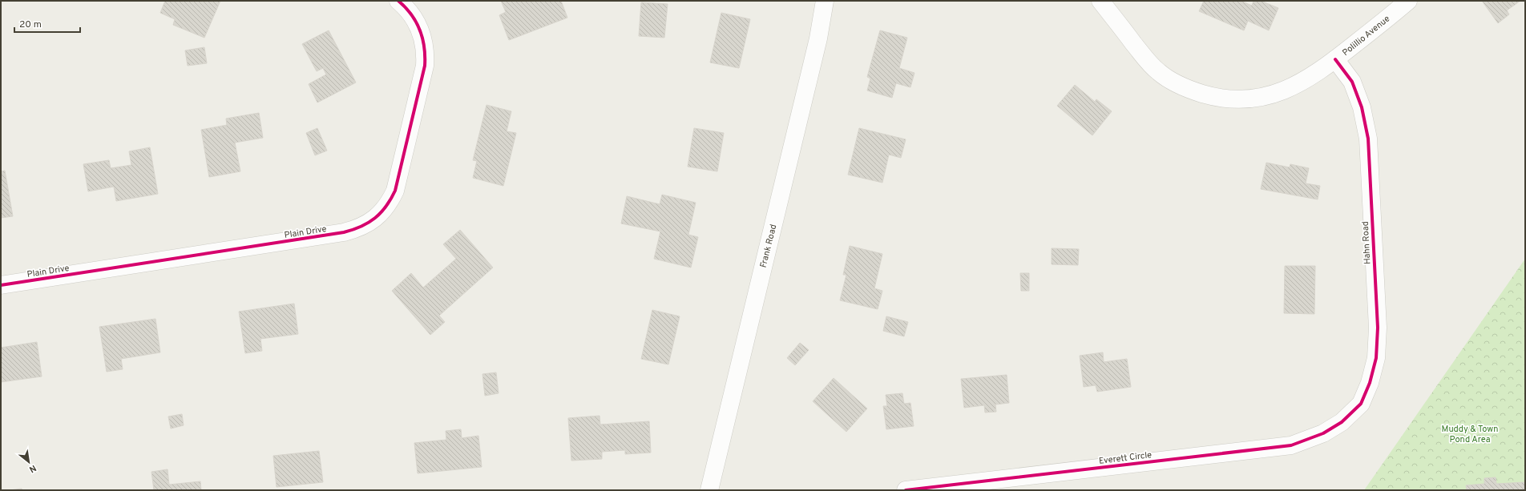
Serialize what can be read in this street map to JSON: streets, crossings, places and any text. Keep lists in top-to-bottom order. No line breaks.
{"streets":{"street":["Polillio Avenue","Plain Drive","Hahn Road","Frank Road","Everett Circle"]},"crossings":[["Polillio Avenue","Hahn Road"],["Hahn Road","Everett Circle"]],"parks":["Muddy & Town Pond Area"],"scale_bar":"20 m","north":"bottom right"}
